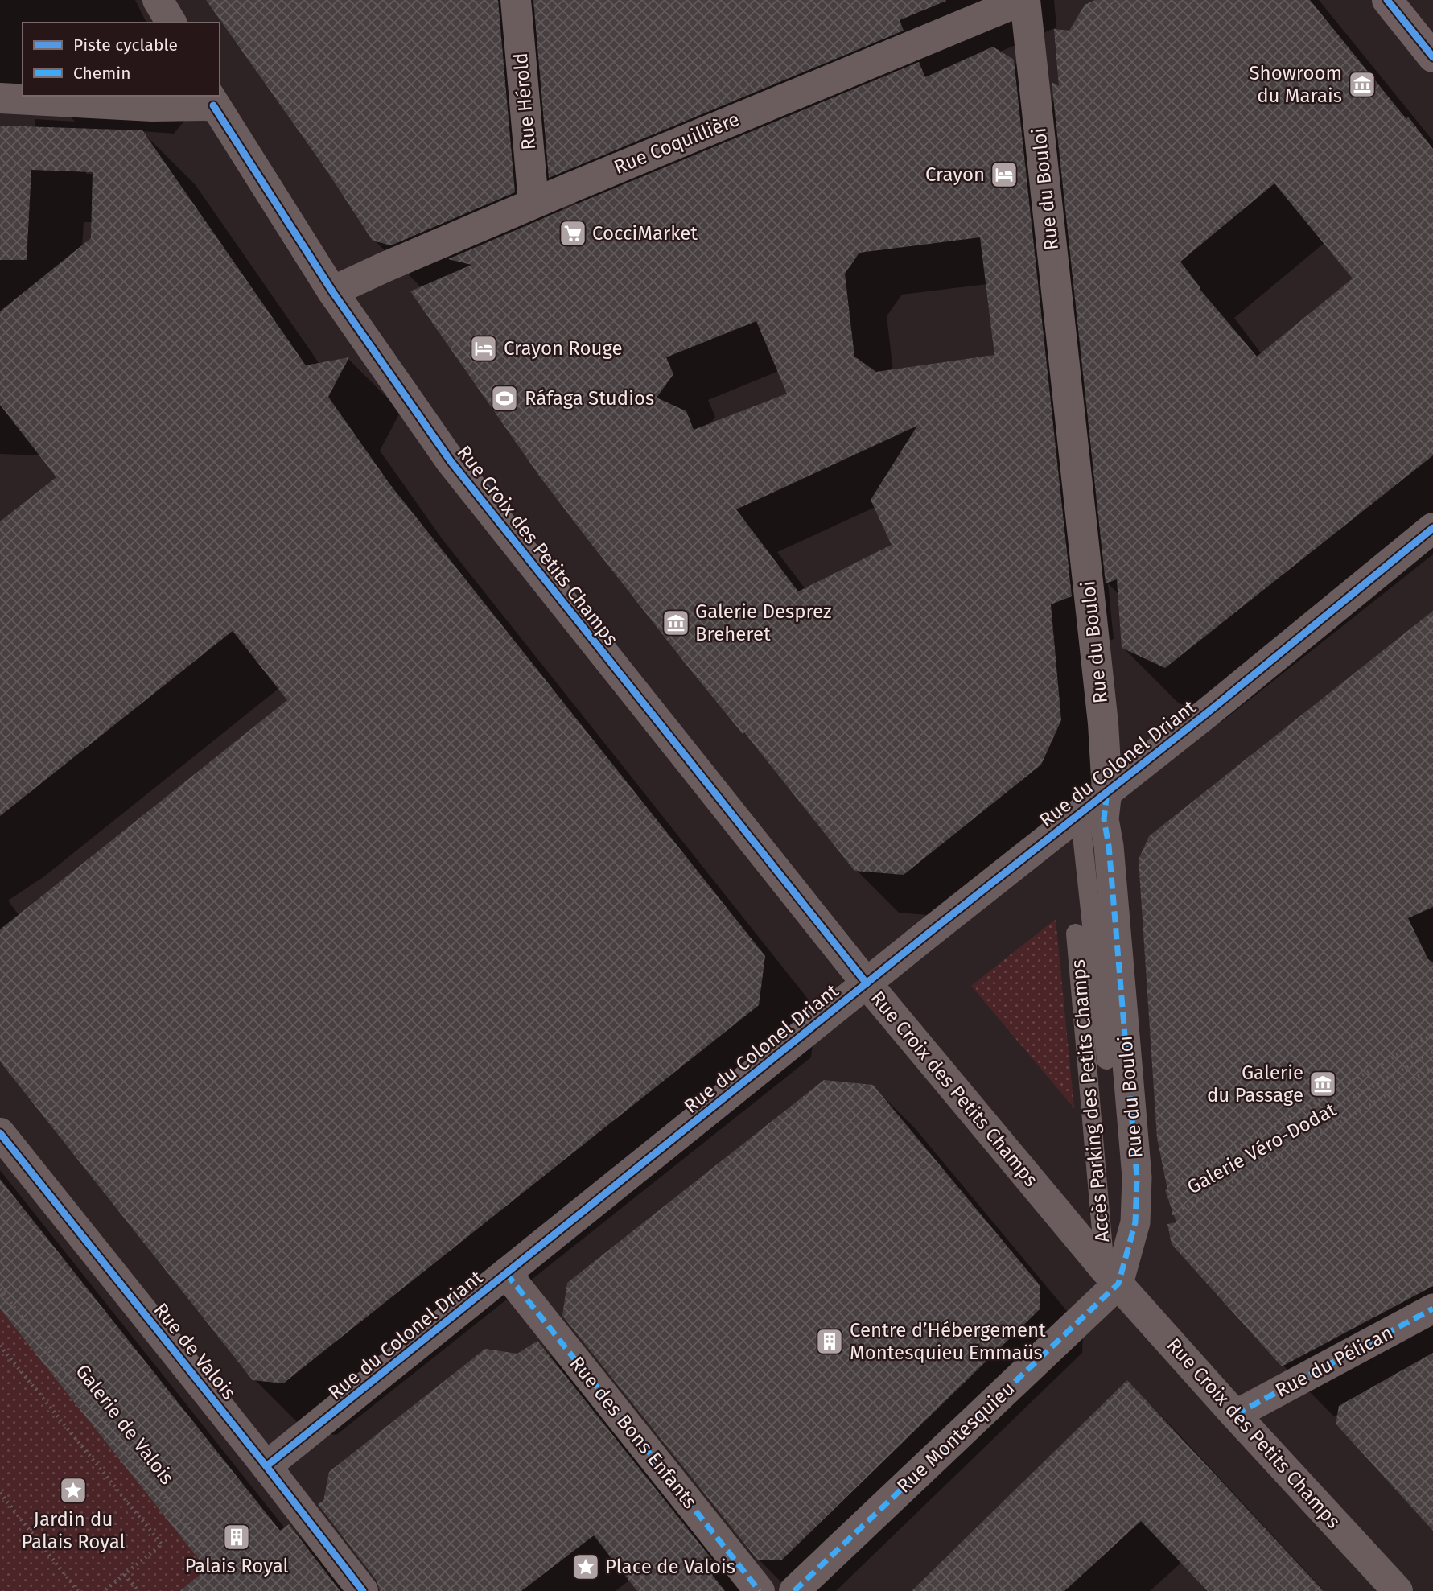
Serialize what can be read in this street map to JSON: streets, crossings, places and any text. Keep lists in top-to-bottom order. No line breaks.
{"streets":{"street":["Rue Hérold","Rue Coquillière","Rue du Bouloi","Rue Croix des Petits Champs","Rue du Colonel Driant","Rue de Valois","Rue du Pélican","Rue des Bons Enfants","Rue Montesquieu"],"lane":["Accès Parking des Petits Champs"],"path":["Galerie Véro-Dodat","Galerie de Valois"]},"crossings":[["Rue Hérold","Rue Coquillière"],["Rue Coquillière","Rue du Bouloi"],["Rue Coquillière","Rue Croix des Petits Champs"],["Rue du Bouloi","Rue Croix des Petits Champs"],["Rue du Bouloi","Rue du Colonel Driant"],["Rue du Bouloi","Accès Parking des Petits Champs"],["Rue du Bouloi","Rue Montesquieu"],["Rue Croix des Petits Champs","Rue du Colonel Driant"],["Rue Croix des Petits Champs","Accès Parking des Petits Champs"],["Rue Croix des Petits Champs","Rue du Pélican"],["Rue Croix des Petits Champs","Rue Montesquieu"],["Rue du Colonel Driant","Accès Parking des Petits Champs"],["Rue du Colonel Driant","Rue de Valois"],["Rue du Colonel Driant","Rue des Bons Enfants"],["Accès Parking des Petits Champs","Rue Montesquieu"]],"places":{"museum":["Showroom du Marais","Galerie Desprez Breheret","Galerie du Passage"],"hotel":["Crayon","Crayon Rouge"],"supermarket":["CocciMarket"],"sports":["Ráfaga Studios"],"building":["Centre d’Hébergement Montesquieu Emmaüs","Palais Royal"],"place":["Jardin du Palais Royal","Place de Valois"]},"legend":["Piste cyclable","Chemin"]}
